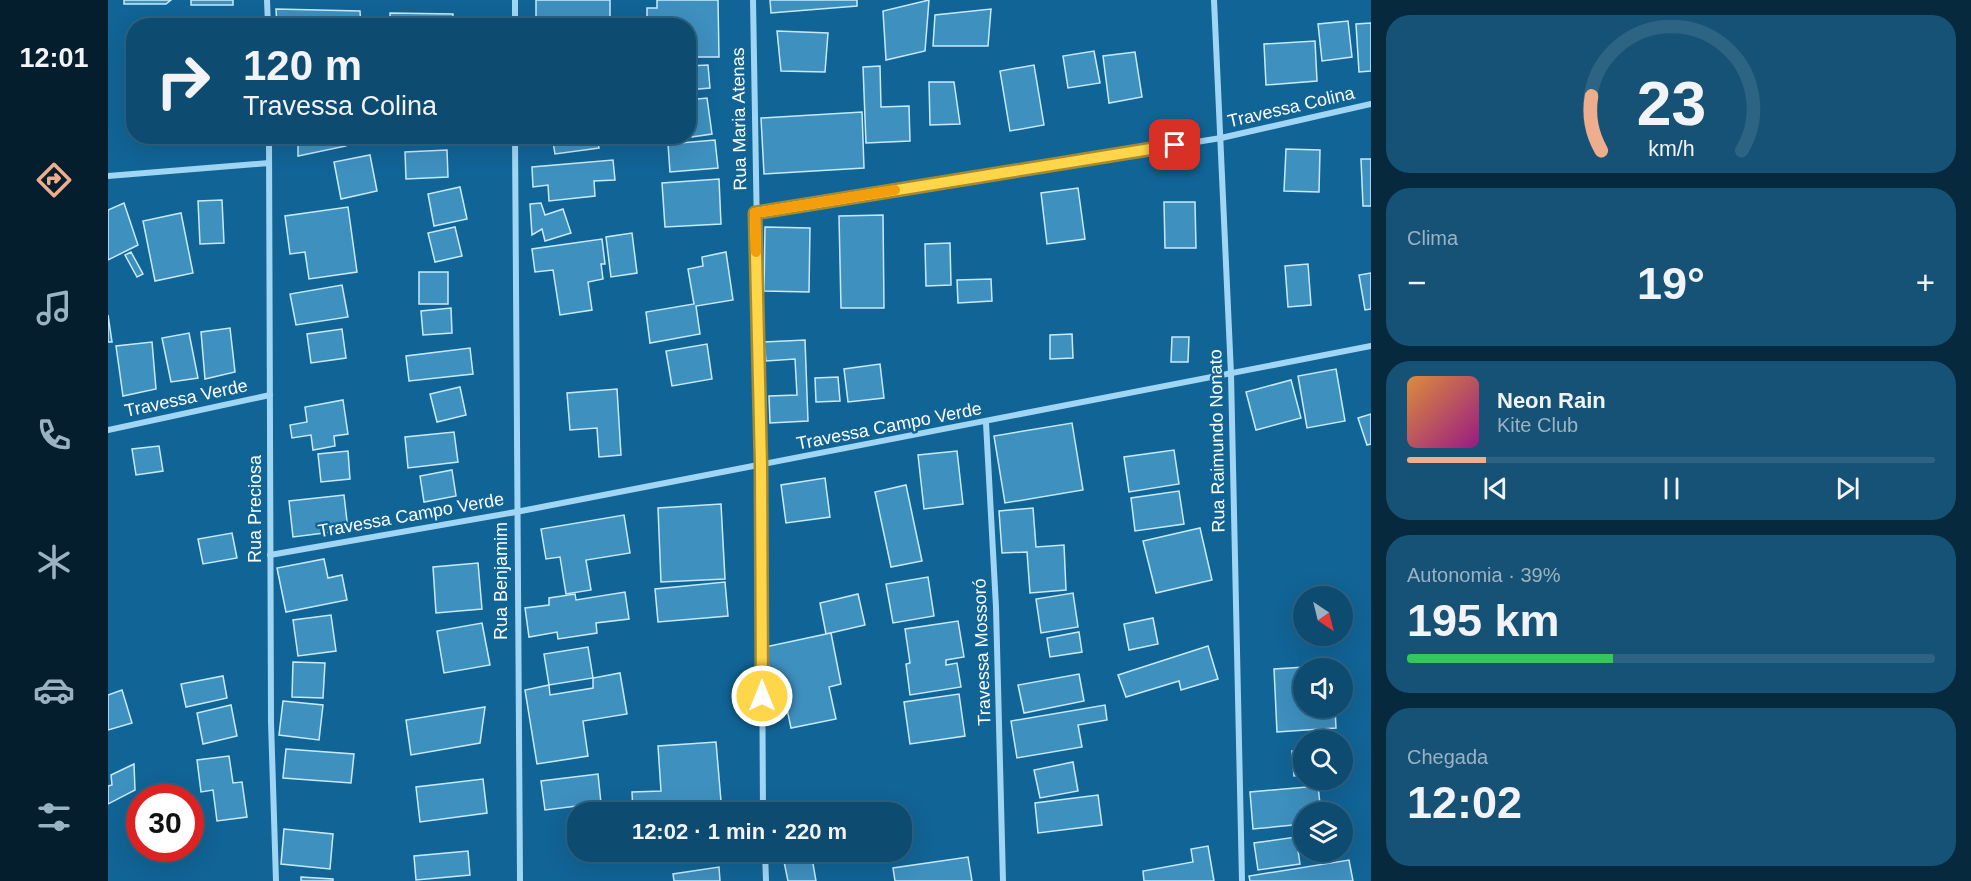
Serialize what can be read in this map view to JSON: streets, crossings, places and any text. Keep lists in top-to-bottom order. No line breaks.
{"streets":{"street":["Travessa Colina","Rua Maria Atenas","Travessa Verde","Travessa Campo Verde","Rua Raimundo Nonato","Rua Preciosa","Rua Benjamim","Travessa Mossoró"]},"crossings":[["Travessa Colina","Rua Maria Atenas"],["Travessa Colina","Rua Raimundo Nonato"],["Rua Maria Atenas","Travessa Campo Verde"],["Travessa Verde","Rua Preciosa"],["Travessa Campo Verde","Rua Raimundo Nonato"],["Travessa Campo Verde","Rua Preciosa"],["Travessa Campo Verde","Rua Benjamim"],["Travessa Campo Verde","Travessa Mossoró"]],"north":"bottom right","page":{"tabs":"12:01","turn":["120 m","Travessa Colina"],"tile":["Clima",["Autonomia · 39%","195 km"],["Chegada","12:02"]],"heat":["−","19°","+"],"song":["Neon Rain","Kite Club"],"limit":"30","trip":"12:02 · 1 min · 220 m","gauge":["23","km/h"]}}
